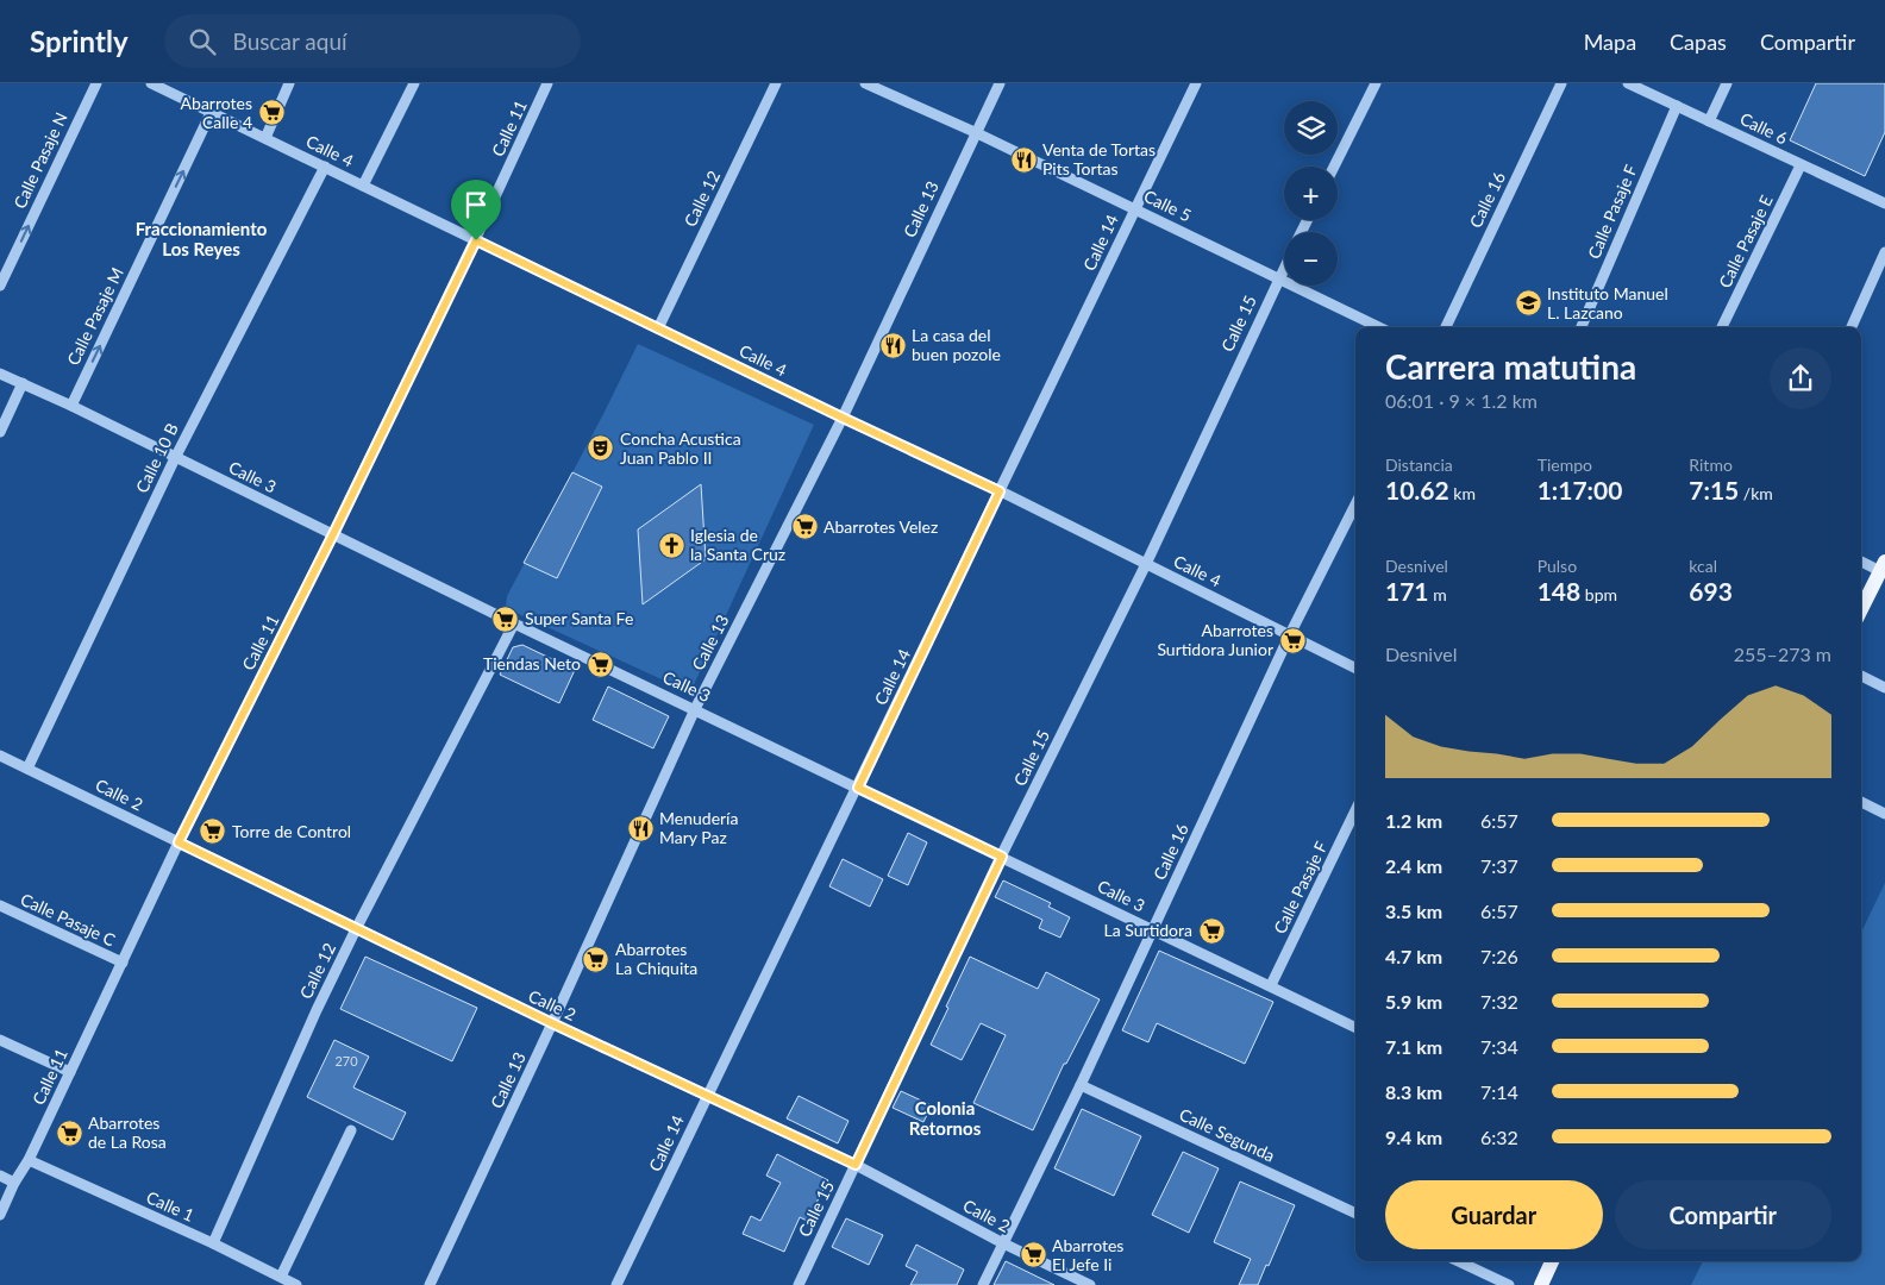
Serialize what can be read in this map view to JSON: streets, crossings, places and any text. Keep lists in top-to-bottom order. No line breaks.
{"streets":{"street":["Calle 11","Calle 6","Calle 4","Calle Pasaje N","Calle 12","Calle 16","Calle 5","Calle 13","Calle Pasaje F","Calle Pasaje E","Calle 14","Calle Pasaje M","Calle 15","Calle 10 B","Calle 3","Calle 2","Calle Pasaje C","Calle Segunda","Calle 1"]},"crossings":[["Calle 11","Calle 4"],["Calle 11","Calle 3"],["Calle 11","Calle 2"],["Calle 11","Calle Pasaje C"],["Calle 11","Calle 1"],["Calle 6","Calle Pasaje F"],["Calle 6","Calle Pasaje E"],["Calle 4","Calle 12"],["Calle 4","Calle 16"],["Calle 4","Calle 13"],["Calle 4","Calle 14"],["Calle 4","Calle Pasaje M"],["Calle 4","Calle 15"],["Calle 4","Calle 10 B"],["Calle 12","Calle 3"],["Calle 12","Calle 2"],["Calle 12","Calle 1"],["Calle 16","Calle 3"],["Calle 16","Calle 2"],["Calle 16","Calle Segunda"],["Calle 5","Calle 13"],["Calle 5","Calle 14"],["Calle 5","Calle 15"],["Calle 13","Calle 3"],["Calle 13","Calle 2"],["Calle Pasaje F","Calle 3"],["Calle 14","Calle 3"],["Calle 14","Calle 2"],["Calle Pasaje M","Calle 3"],["Calle 15","Calle 3"],["Calle 15","Calle 2"],["Calle 10 B","Calle 3"],["Calle 10 B","Calle 2"]],"one_way":["Calle Pasaje N","Calle Pasaje M"],"districts":["Fraccionamiento Los Reyes","Colonia Retornos"],"places":{"supermarket":["Abarrotes Calle 4","Abarrotes Velez","Super Santa Fe","Abarrotes Surtidora Junior","Tiendas Neto","Torre de Control","La Surtidora","Abarrotes La Chiquita","Abarrotes de La Rosa","Abarrotes El Jefe Ii"],"restaurant":["Venta de Tortas Pits Tortas","La casa del buen pozole","Menudería Mary Paz"],"school or university":["Instituto Manuel L. Lazcano"],"theatre":["Concha Acustica Juan Pablo II"],"church":["Iglesia de la Santa Cruz"]},"house_numbers":["270"],"page":{"header":"Sprintly","search":"Buscar aquí","nav":["Mapa","Capas","Compartir"],"map_buttons":["+","−"],"heading":["Carrera matutina","06:01 · 9 × 1.2 km"],"stats":[["Distancia","10.62 km"],["Tiempo","1:17:00"],["Ritmo","7:15 /km"],["Desnivel","171 m"],["Pulso","148 bpm"],["kcal","693"]],"chart":["Desnivel","255–273 m"],"list":[{"name":"1.2 km","note":"6:57"},{"name":"2.4 km","note":"7:37"},{"name":"3.5 km","note":"6:57"},{"name":"4.7 km","note":"7:26"},{"name":"5.9 km","note":"7:32"},{"name":"7.1 km","note":"7:34"},{"name":"8.3 km","note":"7:14"},{"name":"9.4 km","note":"6:32"}],"buttons":["Guardar","Compartir"]}}
